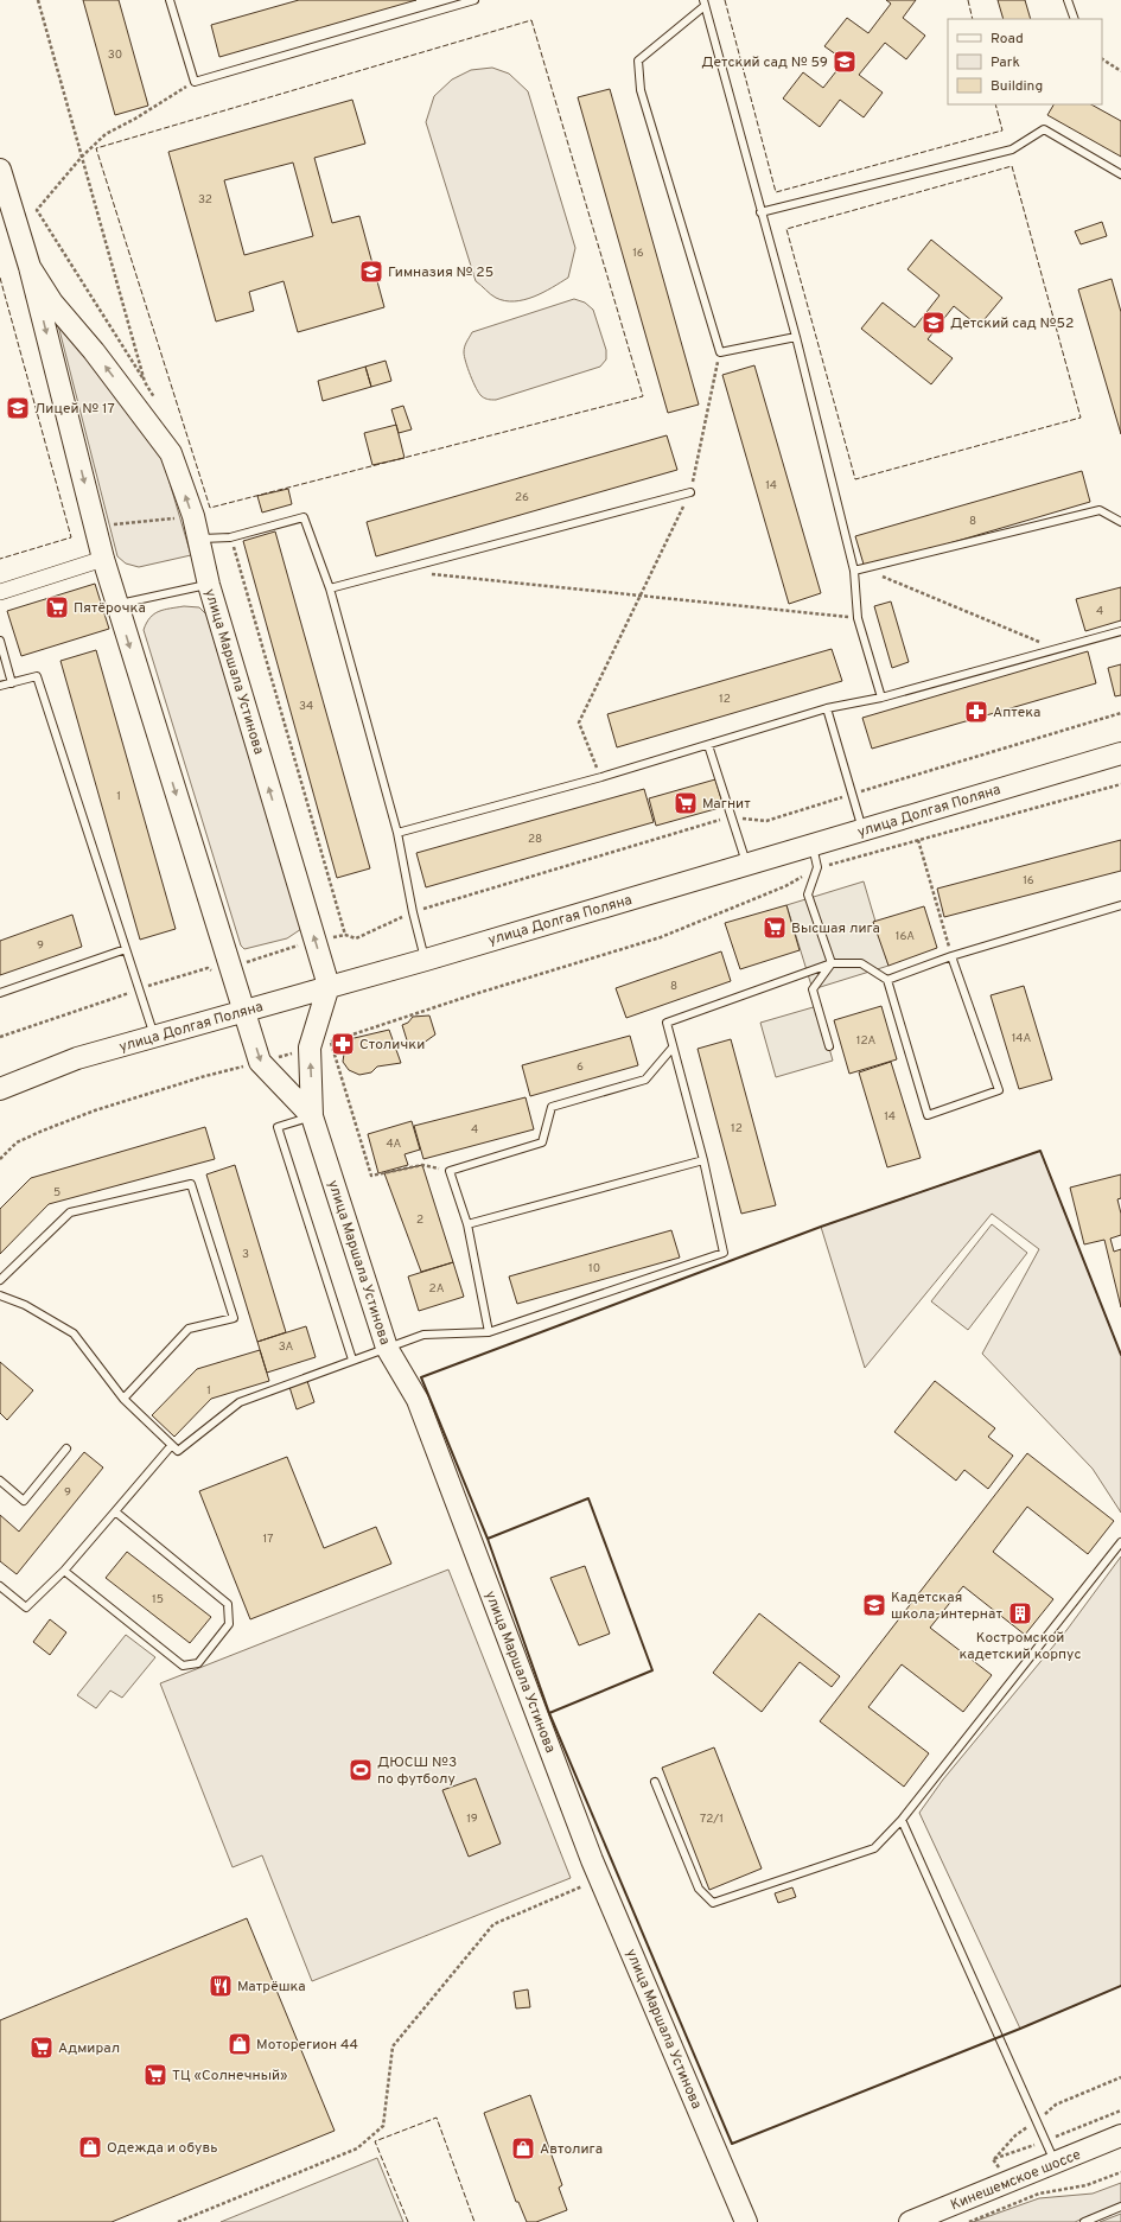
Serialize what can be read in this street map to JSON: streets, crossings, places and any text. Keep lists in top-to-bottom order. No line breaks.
{"streets":{"street":["улица Маршала Устинова","улица Долгая Поляна","Кинешемское шоссе"]},"crossings":[["улица Маршала Устинова","улица Долгая Поляна"]],"places":{"school or university":["Детский сад № 59","Гимназия № 25","Детский сад №52","Лицей № 17","Кадетская школа-интернат"],"supermarket":["Пятёрочка","Магнит","Высшая лига","Адмирал","ТЦ «Солнечный»"],"pharmacy":["Аптека","Столички"],"building":["Костромской кадетский корпус"],"sports":["ДЮСШ №3 по футболу"],"restaurant":["Матрёшка"],"shop":["Моторегион 44","Одежда и обувь","Автолига"]},"house_numbers":["30","32","16","14","26","8","4","12","34","1","28","16","16А","9","8","14А","12А","6","14","12","4","4А","5","2","3","10","2А","3А","1","9","17","15","19","72/1"],"legend":["Road","Park","Building"]}
